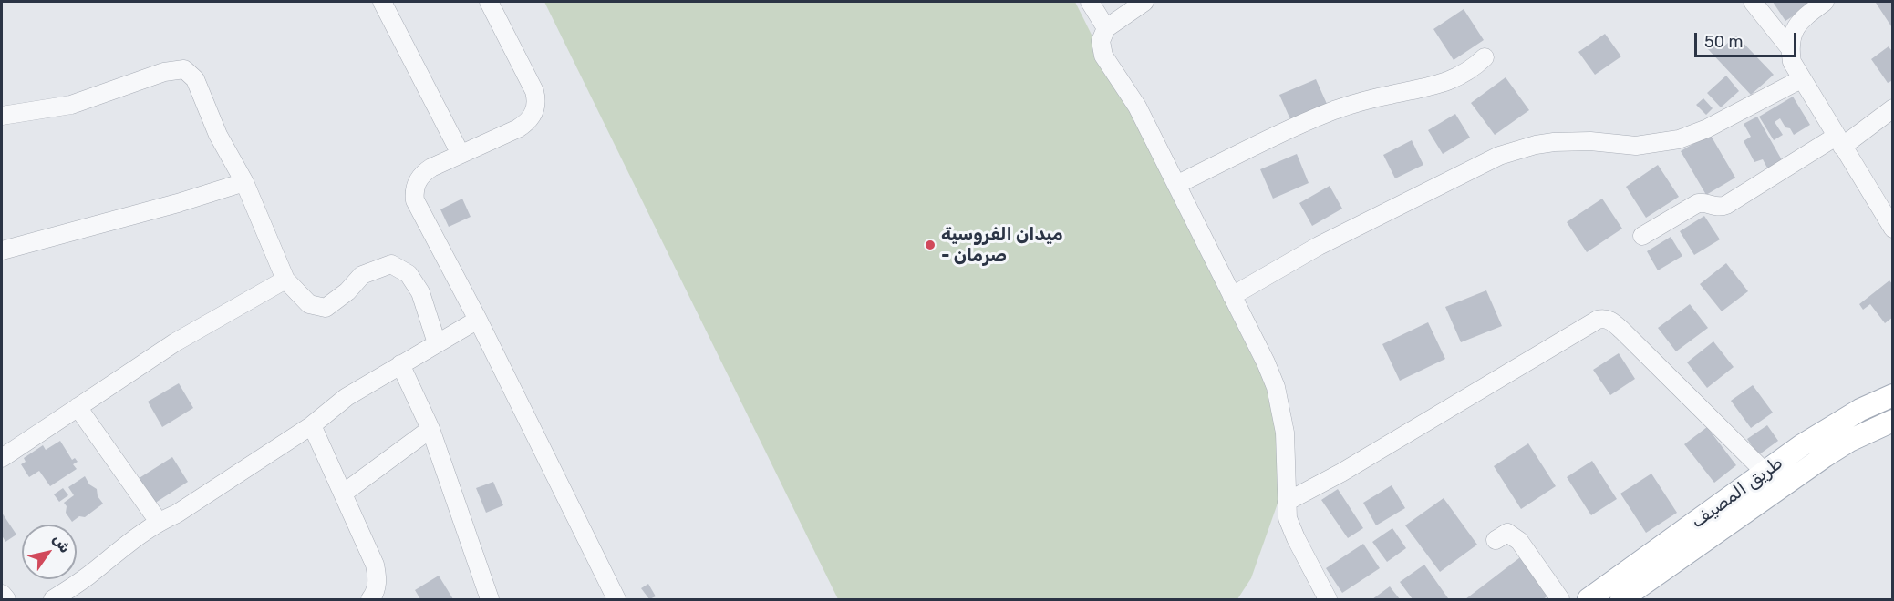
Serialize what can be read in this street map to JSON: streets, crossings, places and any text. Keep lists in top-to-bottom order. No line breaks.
{"streets":{"main road":["طريق المصيف"]},"places":["ميدان الفروسية - صرمان"],"scale_bar":"50 m","north":"top right"}
